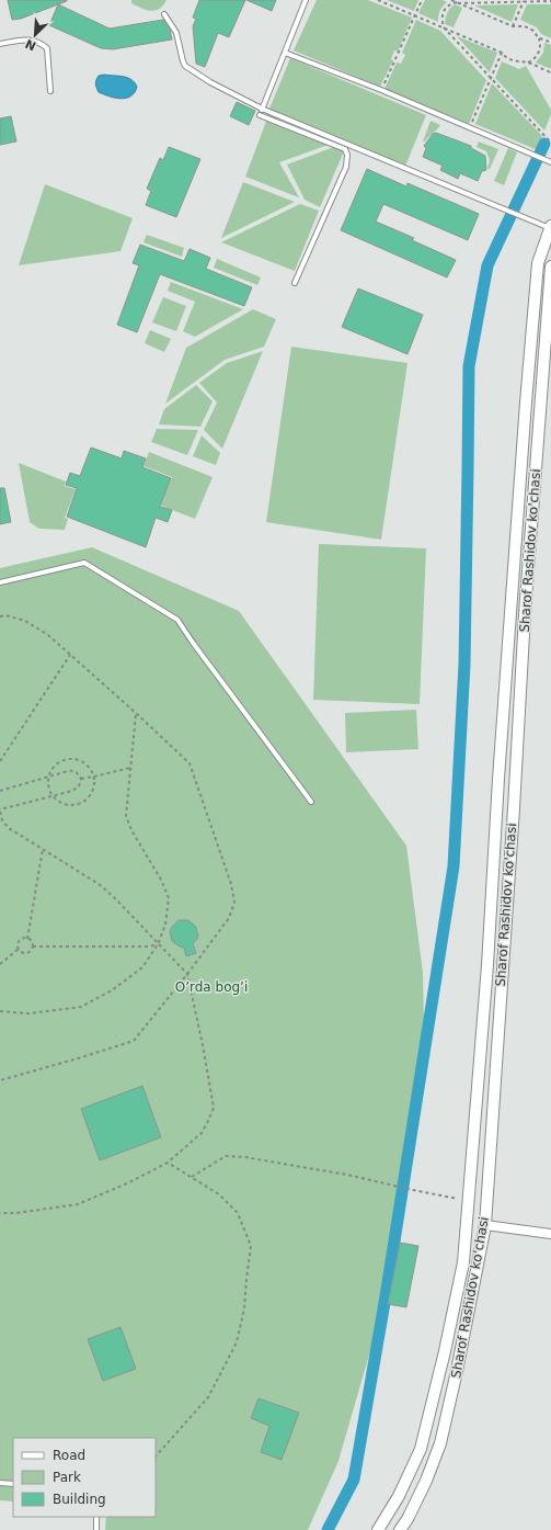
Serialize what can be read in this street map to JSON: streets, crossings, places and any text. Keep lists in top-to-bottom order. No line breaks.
{"streets":{"street":["Sharof Rashidov ko'chasi"]},"parks":["O’rda bog’i"],"legend":["Road","Park","Building"],"north":"bottom left"}
